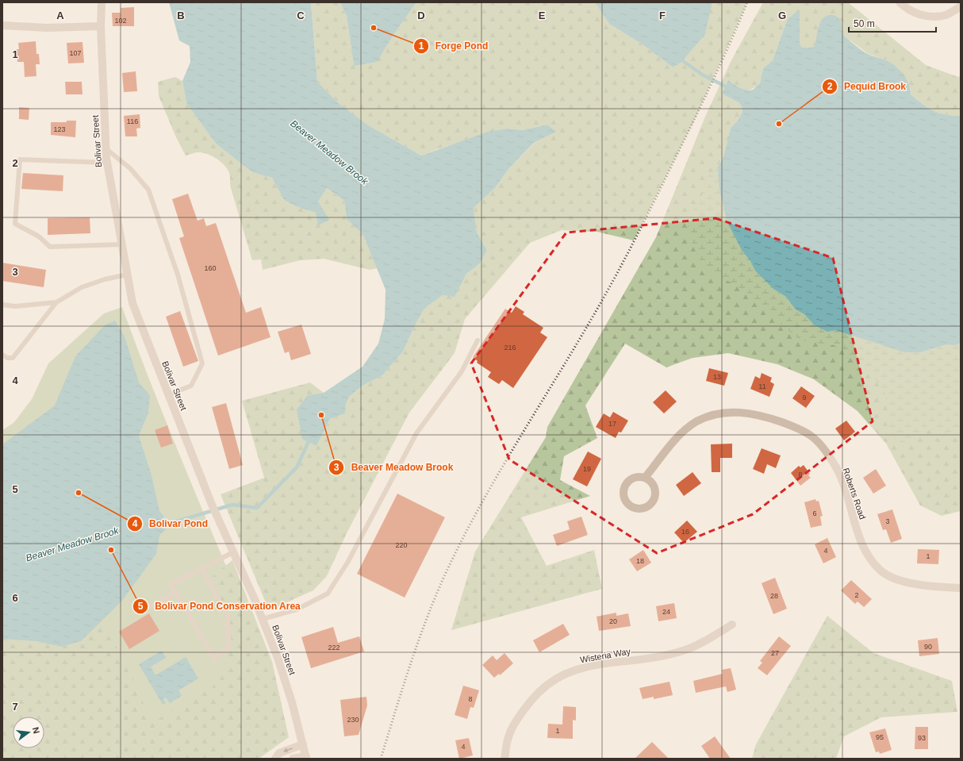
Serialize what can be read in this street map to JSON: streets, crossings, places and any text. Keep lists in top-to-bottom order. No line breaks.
{"streets":{"street":["Bolivar Street","Roberts Road","Wisteria Way"]},"water":["Beaver Meadow Brook"],"places":["Forge Pond","Pequid Brook","Beaver Meadow Brook","Bolivar Pond","Bolivar Pond Conservation Area"],"house_numbers":["102","107","116","123","160","216","13","11","9","17","19","8","6","3","16","220","4","1","18","2","28","24","20","90","222","27","8","230","1","95","93","4"],"scale_bar":"50 m","north":"right","grid":{"columns":["A","B","C","D","E","F","G"],"rows":["1","2","3","4","5","6","7"]}}
